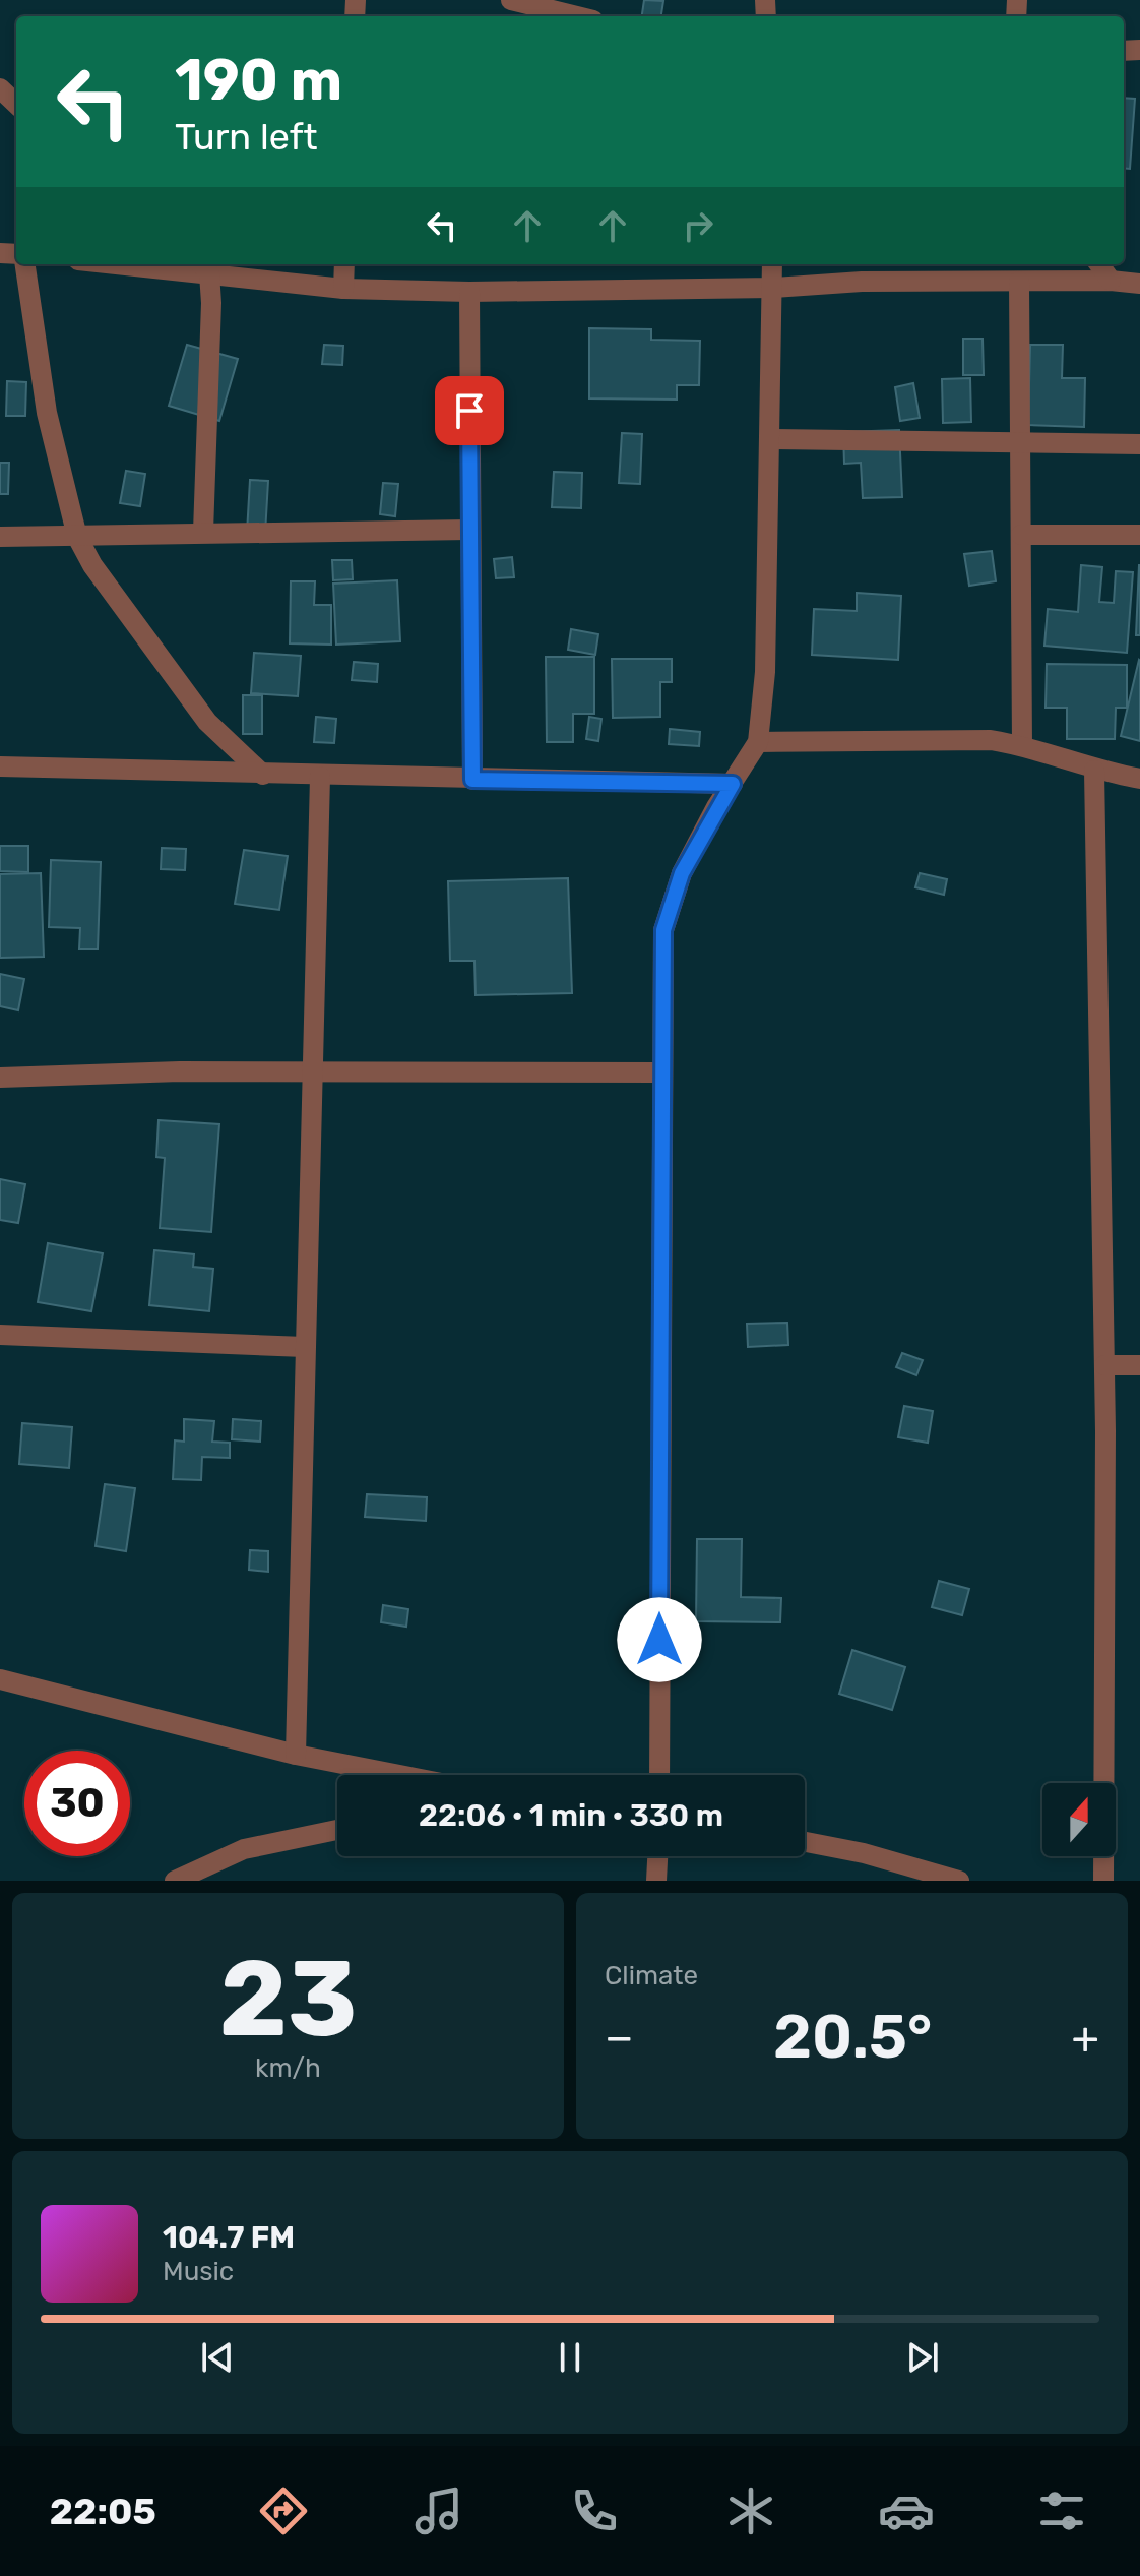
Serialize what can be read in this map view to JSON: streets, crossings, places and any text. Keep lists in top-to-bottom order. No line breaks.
{"north":"top","page":{"turn":["190 m","Turn left"],"limit":"30","trip":"22:06 · 1 min · 330 m","tile":[["23","km/h"],"Climate"],"heat":["−","20.5°","+"],"song":["104.7 FM","Music"],"tabs":"22:05"}}
